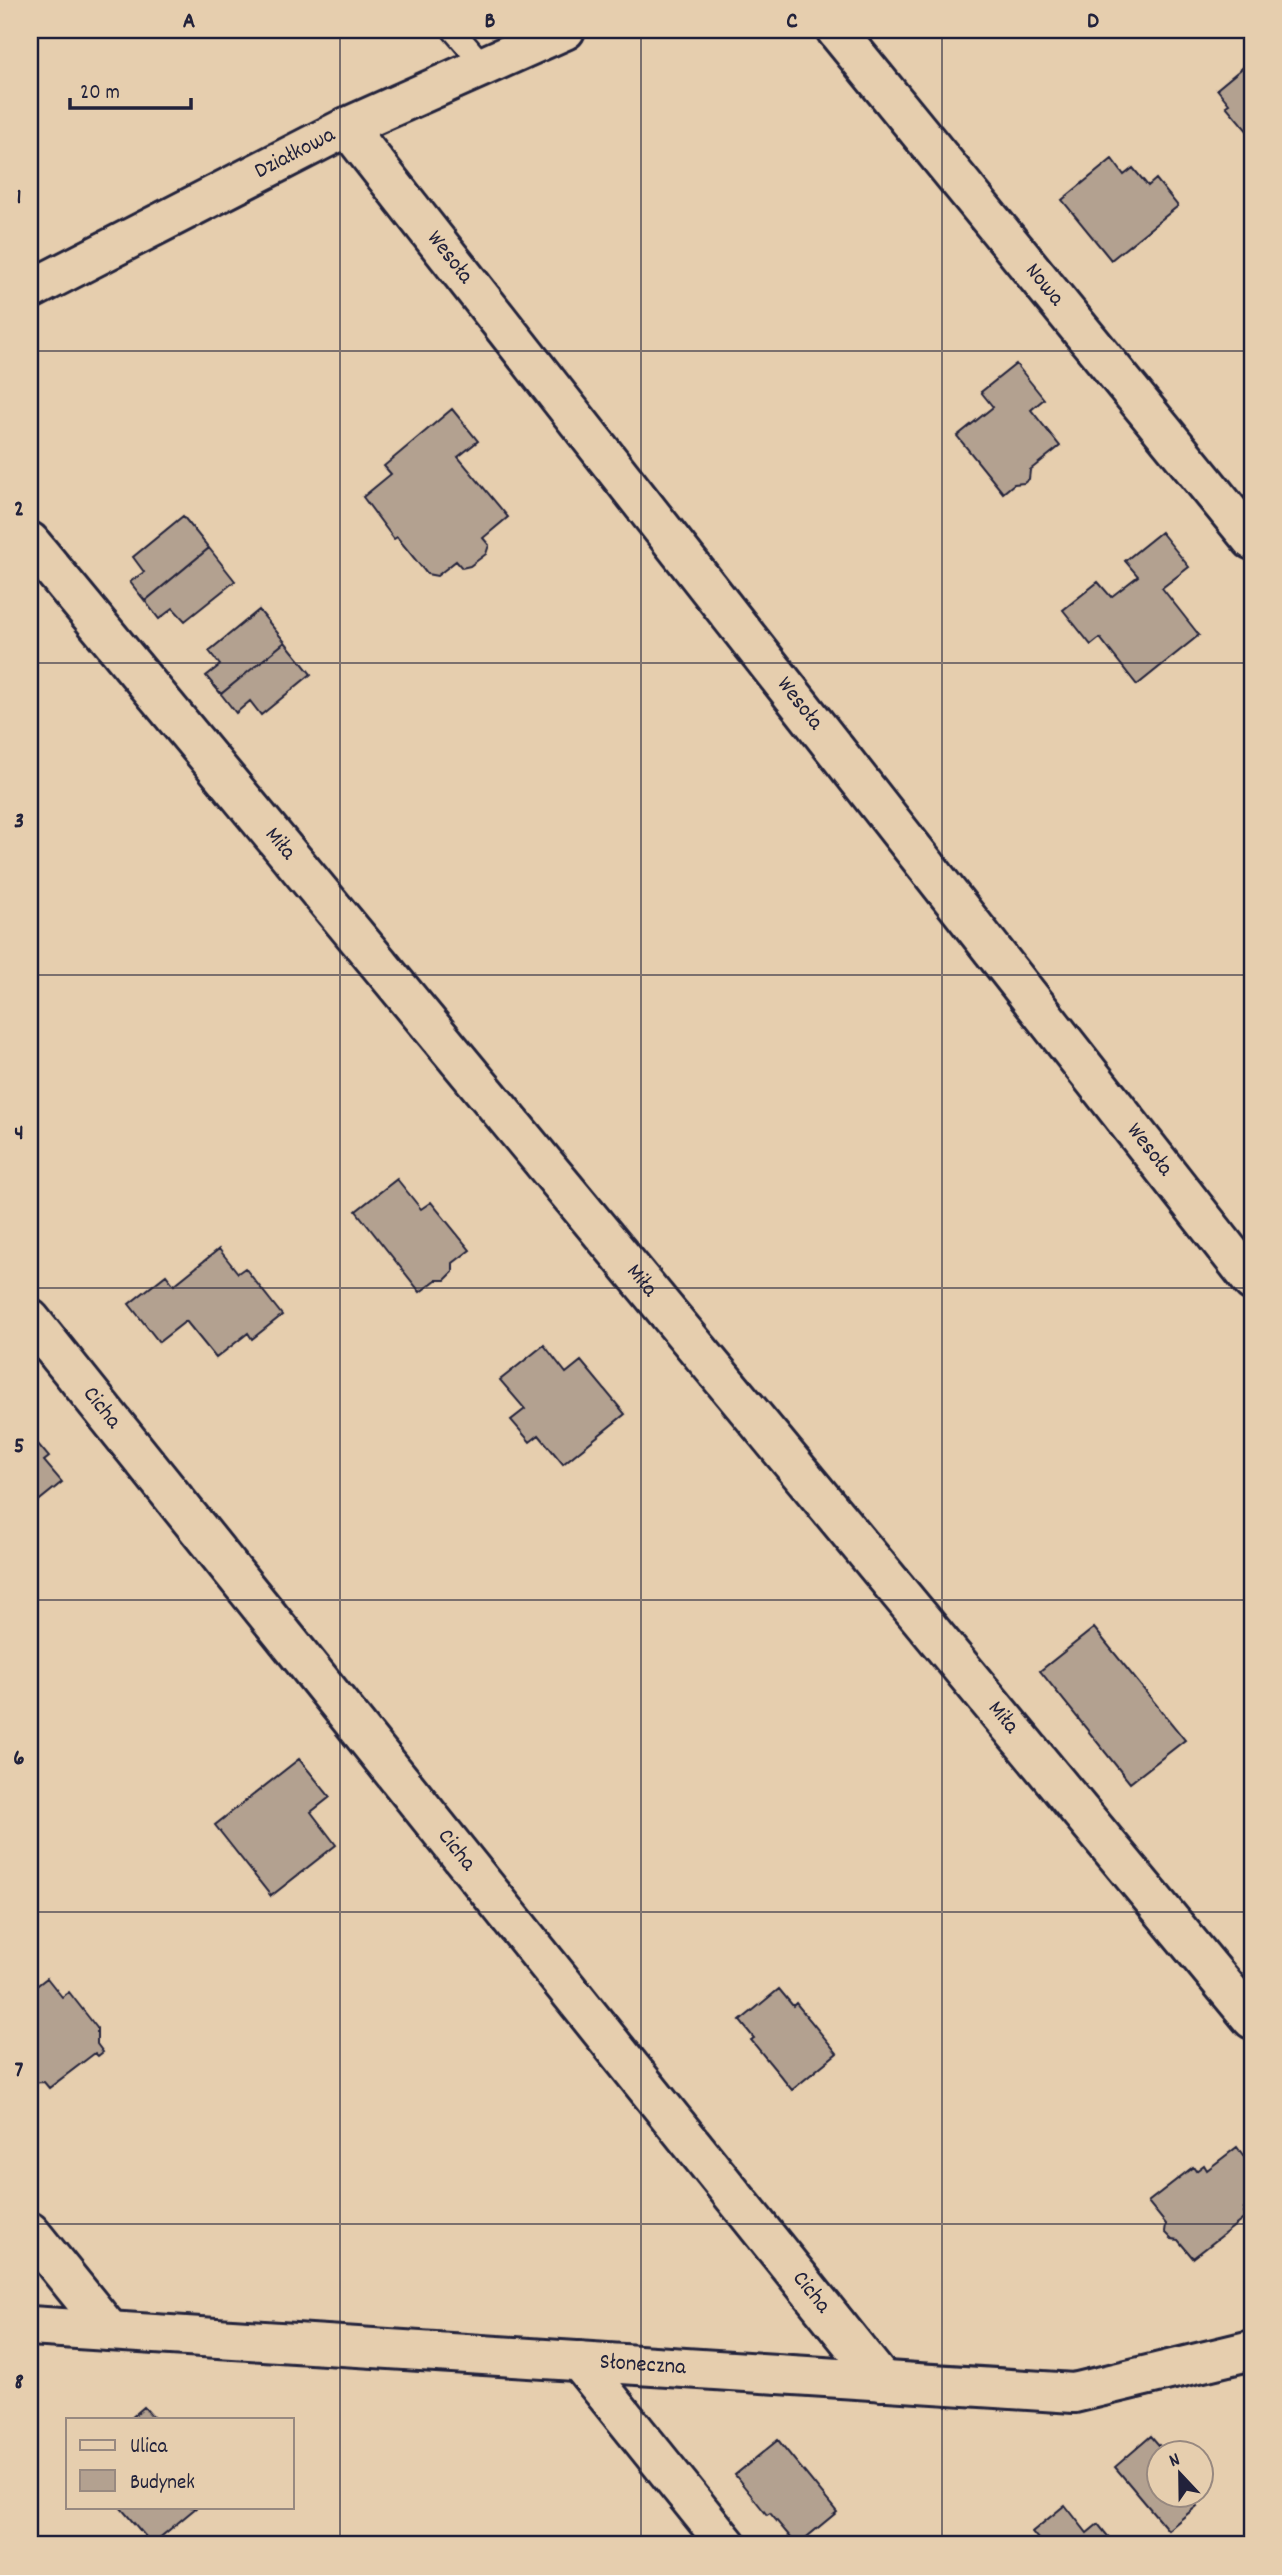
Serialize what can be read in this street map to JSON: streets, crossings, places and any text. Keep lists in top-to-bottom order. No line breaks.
{"streets":{"street":["Działkowa","Wesoła","Nowa","Miła","Cicha","Słoneczna"]},"crossings":[["Działkowa","Wesoła"],["Cicha","Słoneczna"]],"legend":["Ulica","Budynek"],"scale_bar":"20 m","north":"top","grid":{"columns":["A","B","C","D"],"rows":["1","2","3","4","5","6","7","8"]}}
